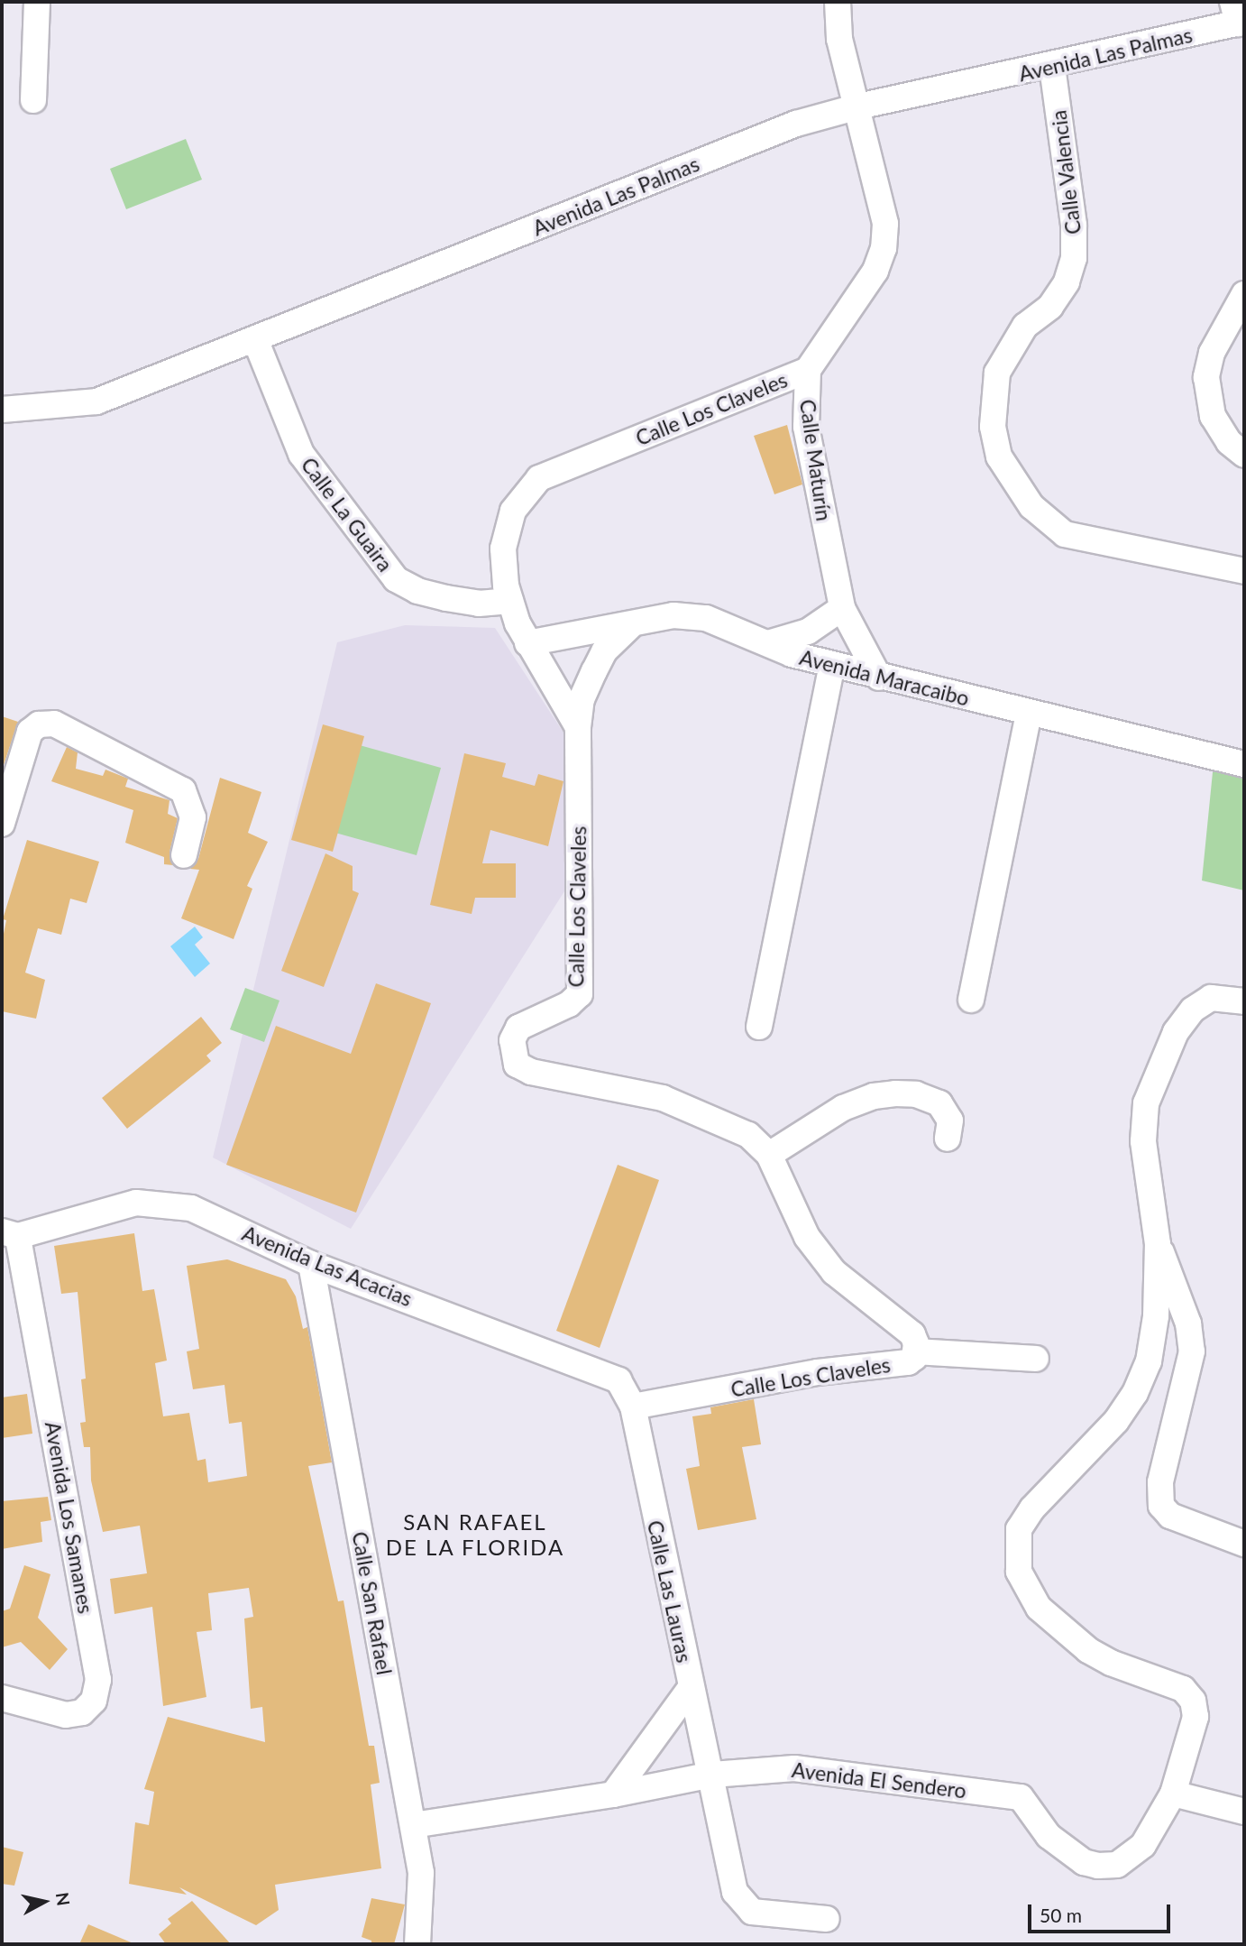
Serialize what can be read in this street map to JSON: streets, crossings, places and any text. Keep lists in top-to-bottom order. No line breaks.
{"streets":{"street":["Avenida Las Palmas","Calle Valencia","Calle Los Claveles","Calle Maturín","Calle La Guaira","Avenida Maracaibo","Avenida Las Acacias","Avenida Los Samanes","Calle Las Lauras","Calle San Rafael","Avenida El Sendero"]},"crossings":[["Avenida Las Palmas","Calle Valencia"],["Avenida Las Palmas","Calle Maturín"],["Avenida Las Palmas","Calle La Guaira"],["Calle Los Claveles","Calle Maturín"],["Calle Los Claveles","Calle La Guaira"],["Calle Los Claveles","Avenida Maracaibo"],["Calle Los Claveles","Avenida Las Acacias"],["Calle Los Claveles","Calle Las Lauras"],["Calle Maturín","Avenida Maracaibo"],["Avenida Las Acacias","Avenida Los Samanes"],["Avenida Las Acacias","Calle Las Lauras"],["Avenida Las Acacias","Calle San Rafael"],["Calle Las Lauras","Avenida El Sendero"],["Calle San Rafael","Avenida El Sendero"]],"districts":["SAN RAFAEL DE LA FLORIDA"],"scale_bar":"50 m","north":"right"}
